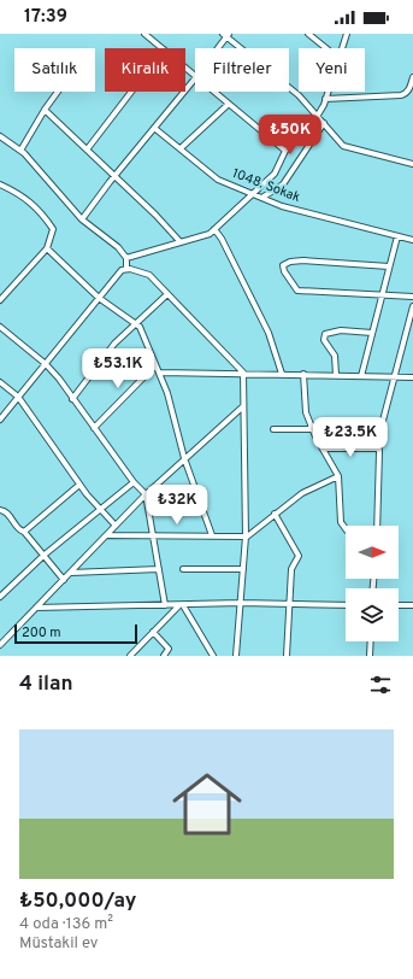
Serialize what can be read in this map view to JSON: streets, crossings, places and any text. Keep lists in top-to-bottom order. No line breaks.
{"streets":{"street":["1048. Sokak"]},"scale_bar":"200 m","north":"right","page":{"status":"17:39","chip":["Satılık","Kiralık","Filtreler","Yeni"],"price":["₺50K","₺53.1K","₺23.5K","₺32K"],"scale":"200 m","heading":"4 ilan","list":[{"name":"₺50,000/ay","note":"4 oda · 136 m² · Müstakil ev"}]}}
